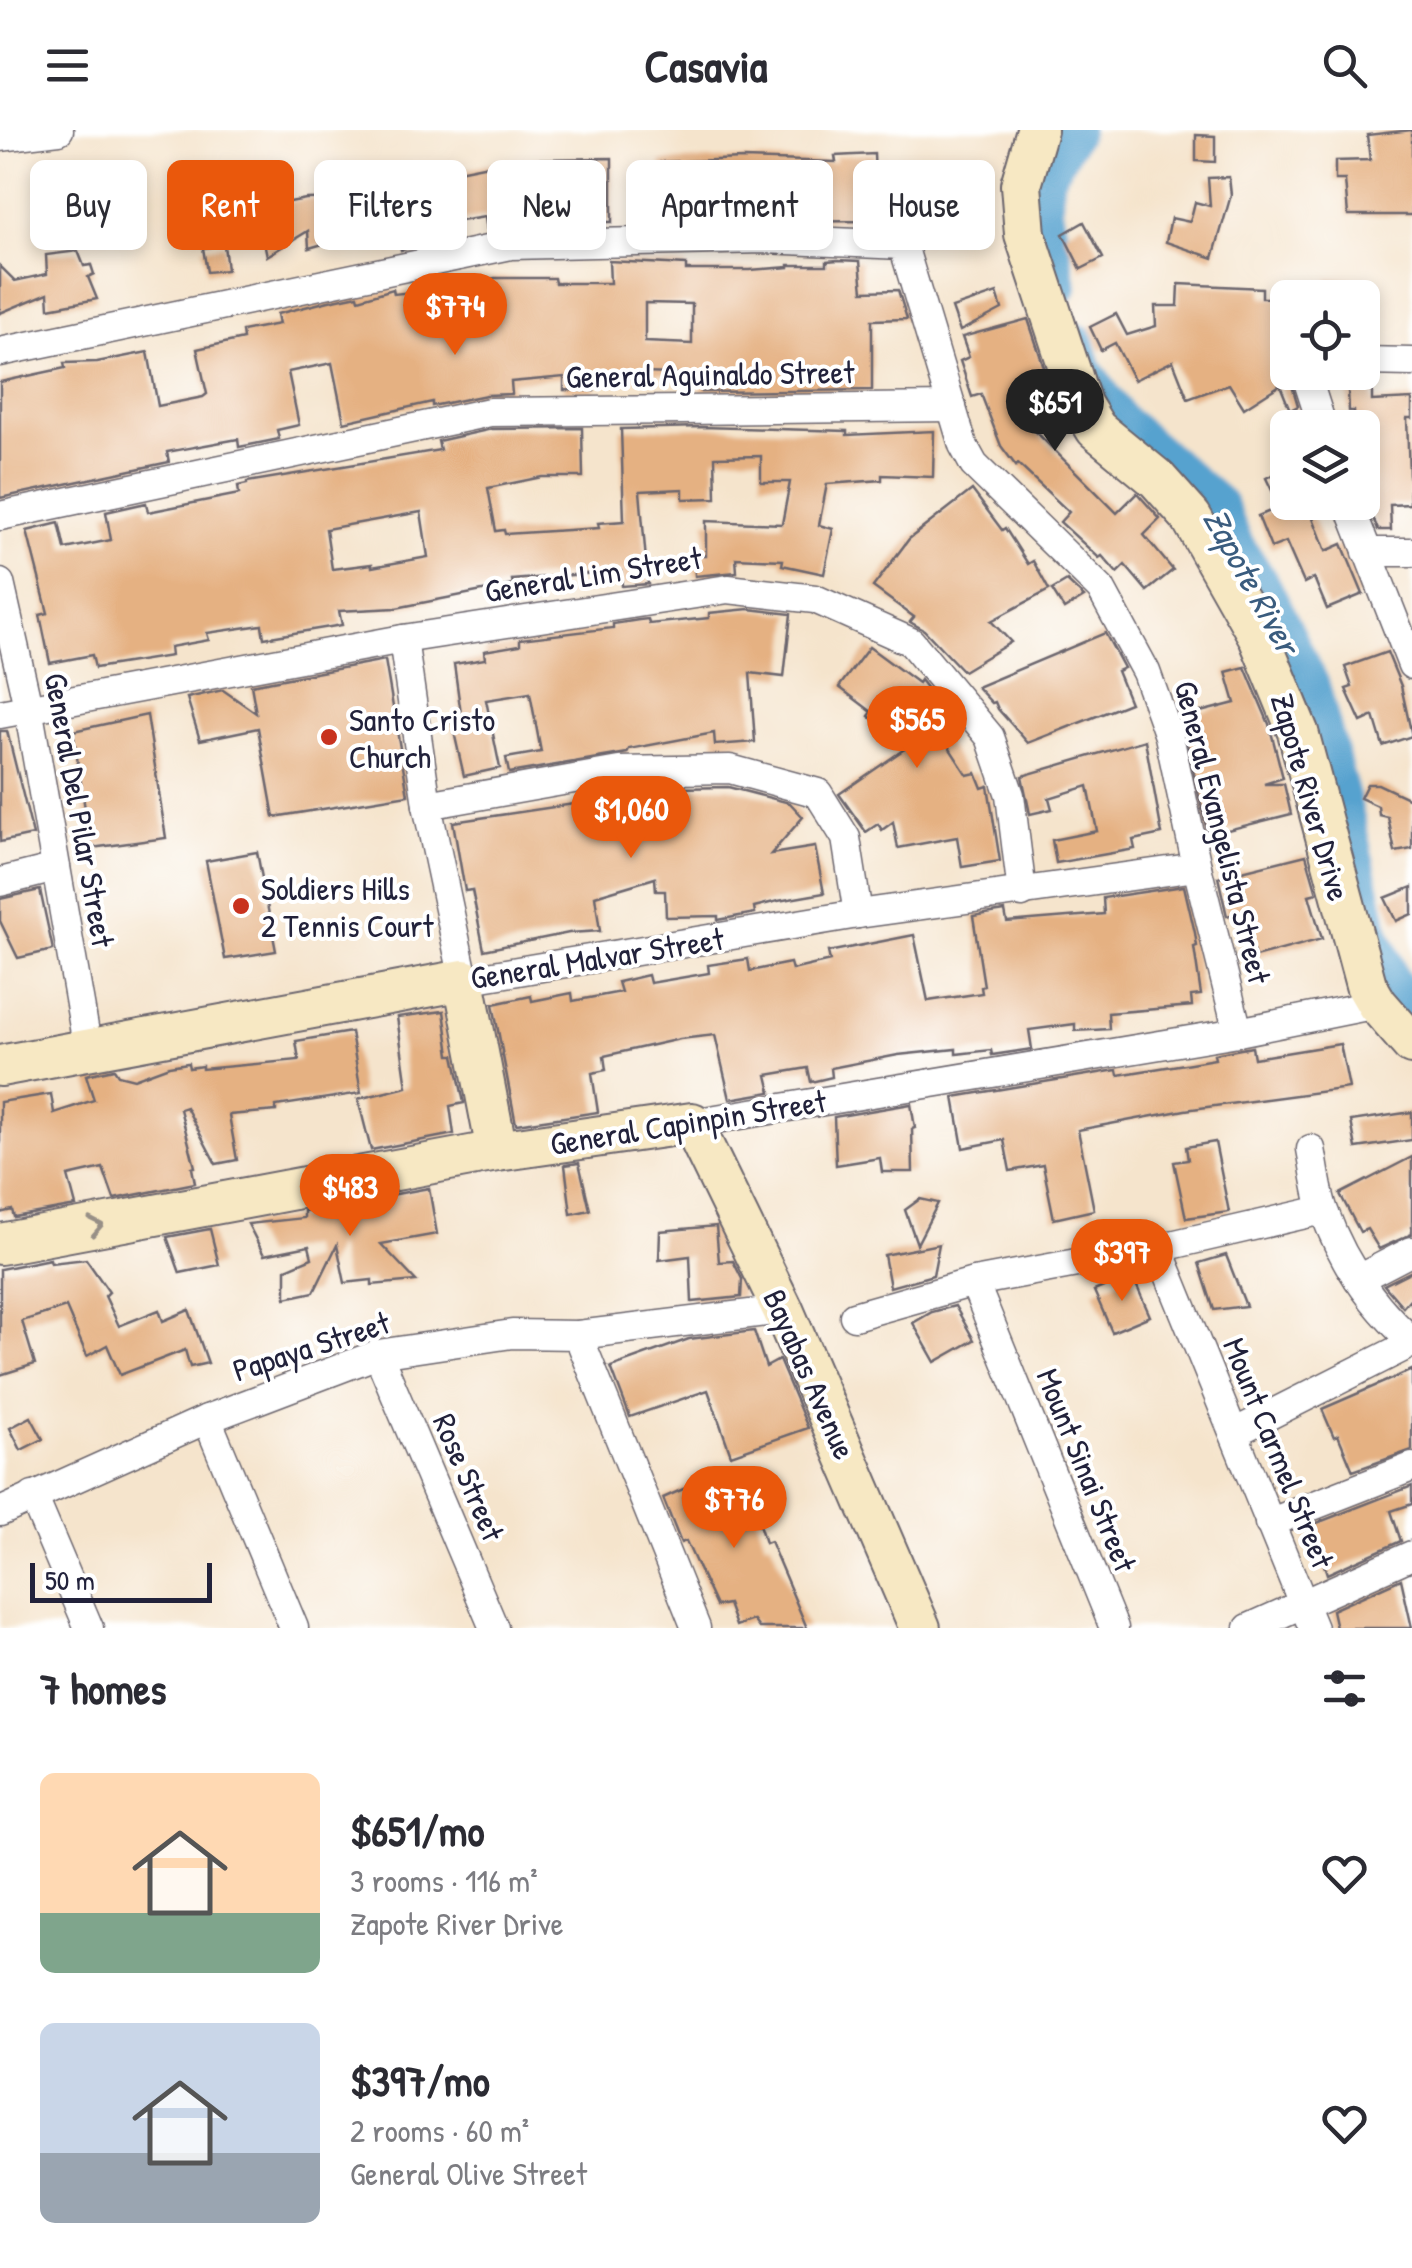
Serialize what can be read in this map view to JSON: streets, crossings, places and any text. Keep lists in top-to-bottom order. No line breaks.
{"streets":{"street":["General Aguinaldo Street","General Lim Street","Zapote River Drive","General Del Pilar Street","General Evangelista Street","General Malvar Street","General Capinpin Street","Papaya Street","Bayabas Avenue","Mount Carmel Street","Mount Sinai Street","Rose Street"]},"crossings":[["General Aguinaldo Street","General Evangelista Street"],["General Lim Street","General Del Pilar Street"],["General Lim Street","General Malvar Street"],["Zapote River Drive","General Capinpin Street"],["General Del Pilar Street","General Malvar Street"],["General Evangelista Street","General Malvar Street"],["General Evangelista Street","General Capinpin Street"],["General Capinpin Street","Bayabas Avenue"],["Papaya Street","Bayabas Avenue"],["Papaya Street","Rose Street"]],"one_way":["General Capinpin Street"],"water":["Zapote River"],"places":["Santo Cristo Church","Soldiers Hills 2 Tennis Court"],"scale_bar":"50 m","page":{"header":"Casavia","chip":["Buy","Rent","Filters","New","Apartment","House"],"price":["$774","$651","$565","$1,060","$483","$397","$776"],"scale":"50 m","heading":"7 homes","list":[{"name":"$651/mo","note":"3 rooms · 116 m² · Zapote River Drive"},{"name":"$397/mo","note":"2 rooms · 60 m² · General Olive Street"}]}}
